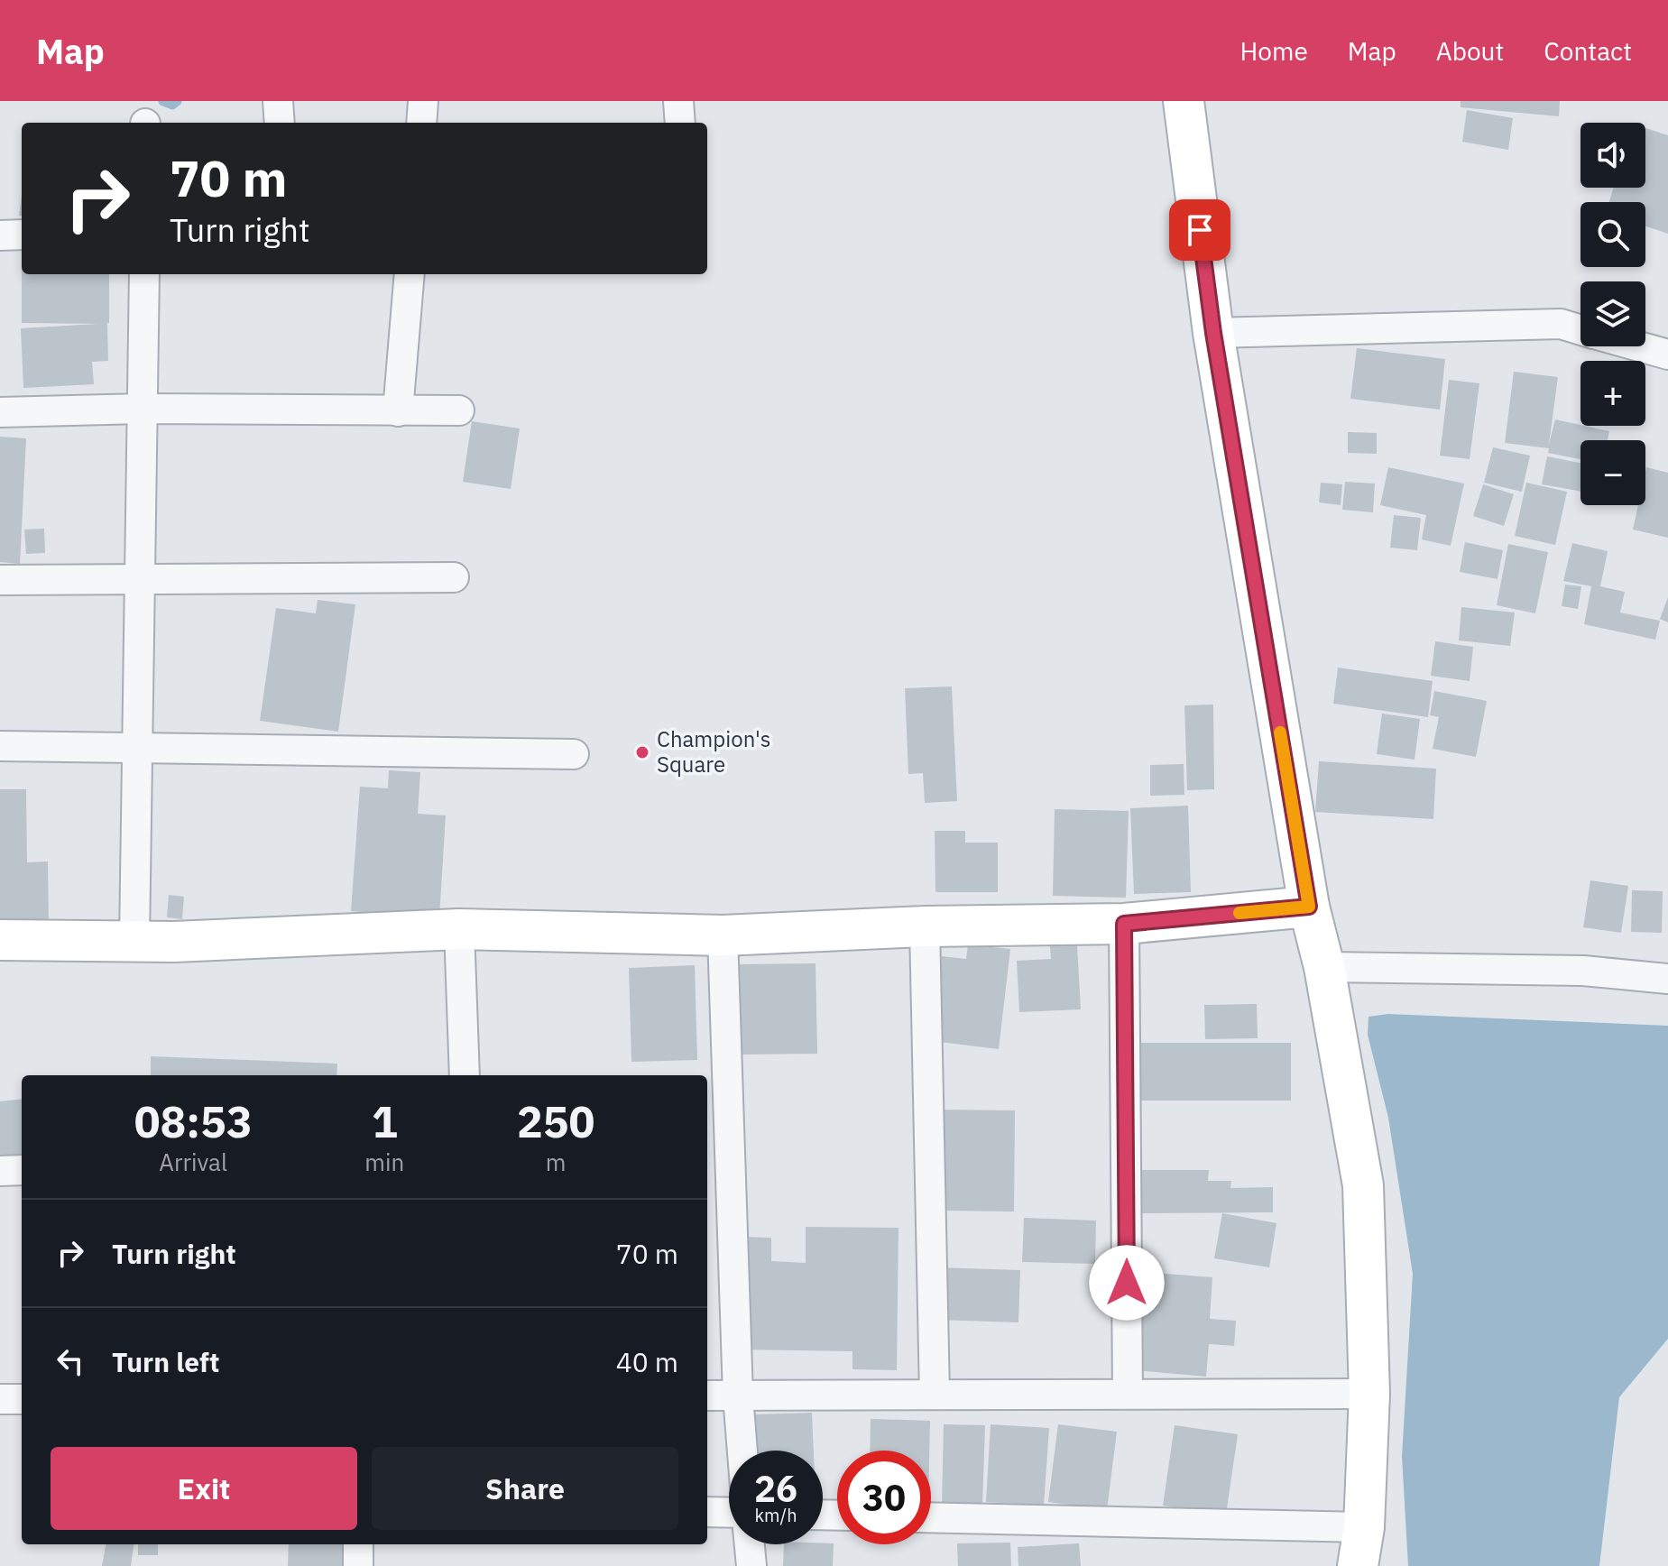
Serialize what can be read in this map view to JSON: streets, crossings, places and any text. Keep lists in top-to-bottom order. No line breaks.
{"places":["Champion's Square"],"page":{"header":"Map","nav":["Home","Map","About","Contact"],"map_buttons":["+","−"],"turn":["70 m","Turn right"],"eta":["08:53","Arrival","1","min","250","m"],"list":[{"name":"Turn right","value":"70 m"},{"name":"Turn left","value":"40 m"}],"buttons":["Exit","Share"],"speed":"26 km/h","limit":"30"}}
